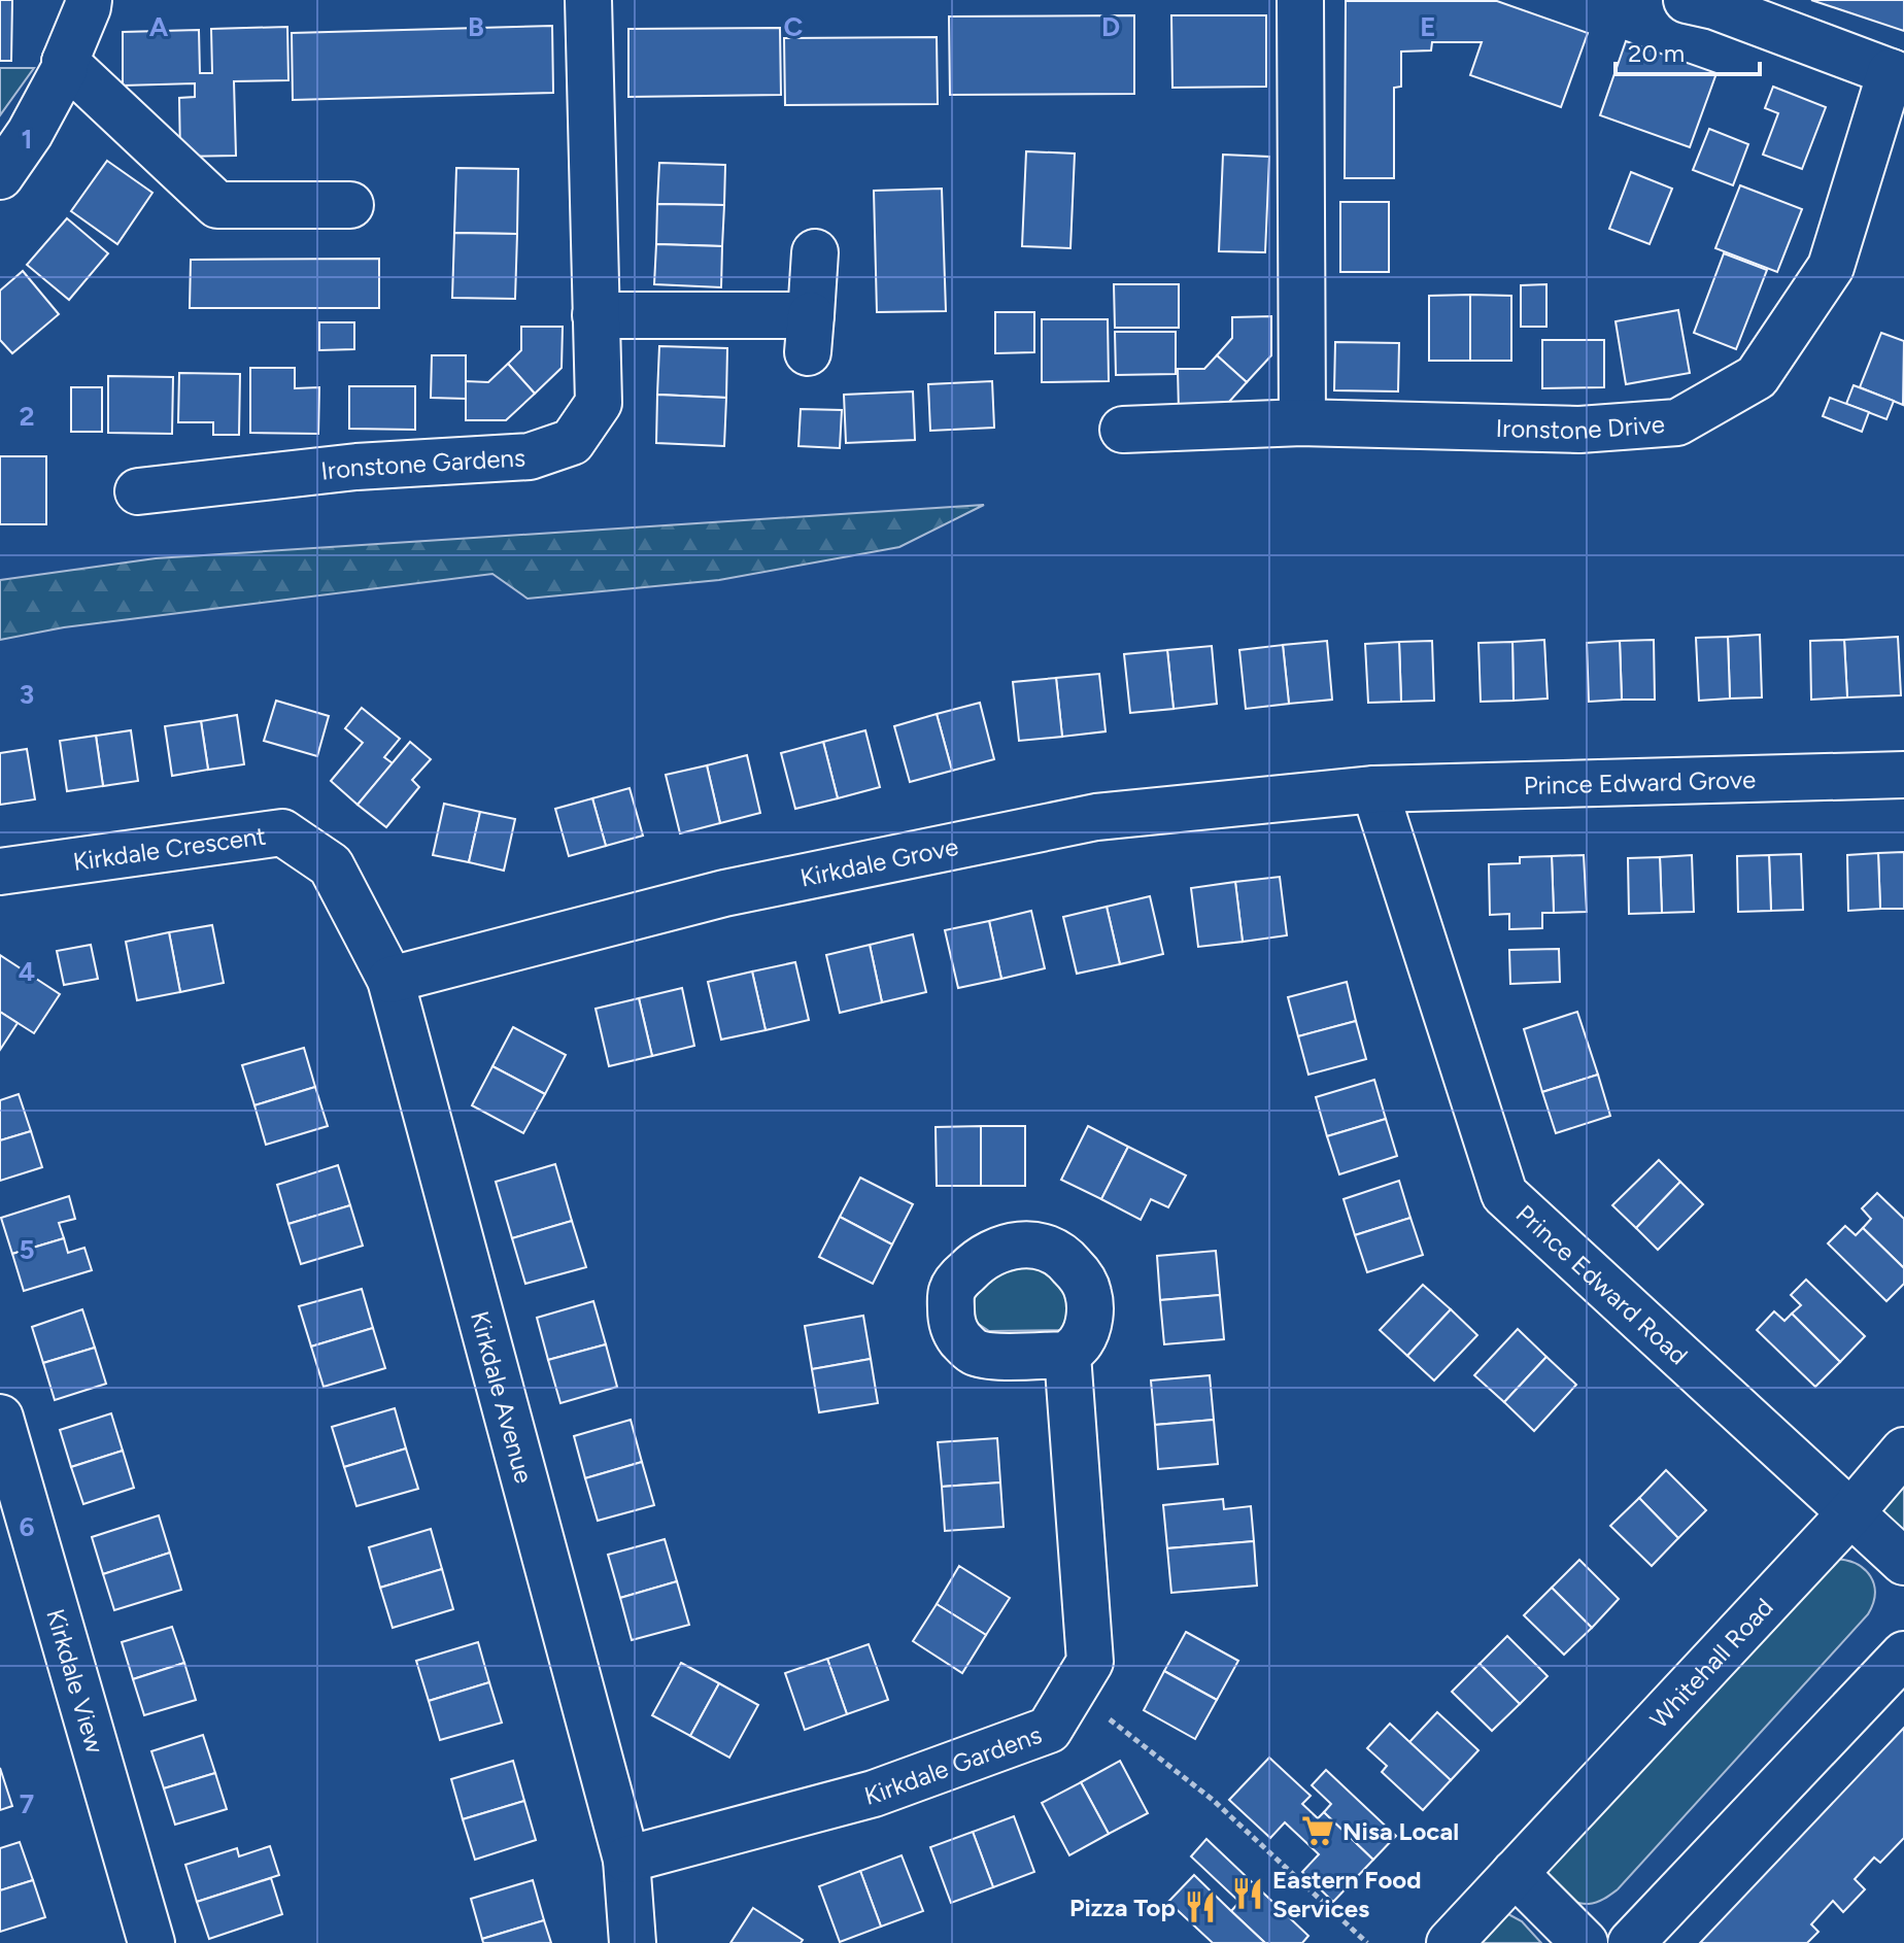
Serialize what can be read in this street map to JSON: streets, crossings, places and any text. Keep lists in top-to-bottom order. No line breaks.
{"streets":{"street":["Ironstone Drive","Ironstone Gardens","Prince Edward Grove","Kirkdale Crescent","Kirkdale Grove","Prince Edward Road","Kirkdale Avenue","Whitehall Road","Kirkdale View","Kirkdale Gardens"]},"crossings":[["Prince Edward Grove","Kirkdale Grove"],["Prince Edward Grove","Prince Edward Road"],["Kirkdale Crescent","Kirkdale Avenue"],["Kirkdale Grove","Prince Edward Road"],["Kirkdale Grove","Kirkdale Avenue"],["Prince Edward Road","Whitehall Road"],["Kirkdale Avenue","Kirkdale Gardens"]],"places":{"supermarket":["Nisa Local"],"restaurant":["Eastern Food Services","Pizza Top"]},"scale_bar":"20 m","grid":{"columns":["A","B","C","D","E"],"rows":["1","2","3","4","5","6","7"]}}
